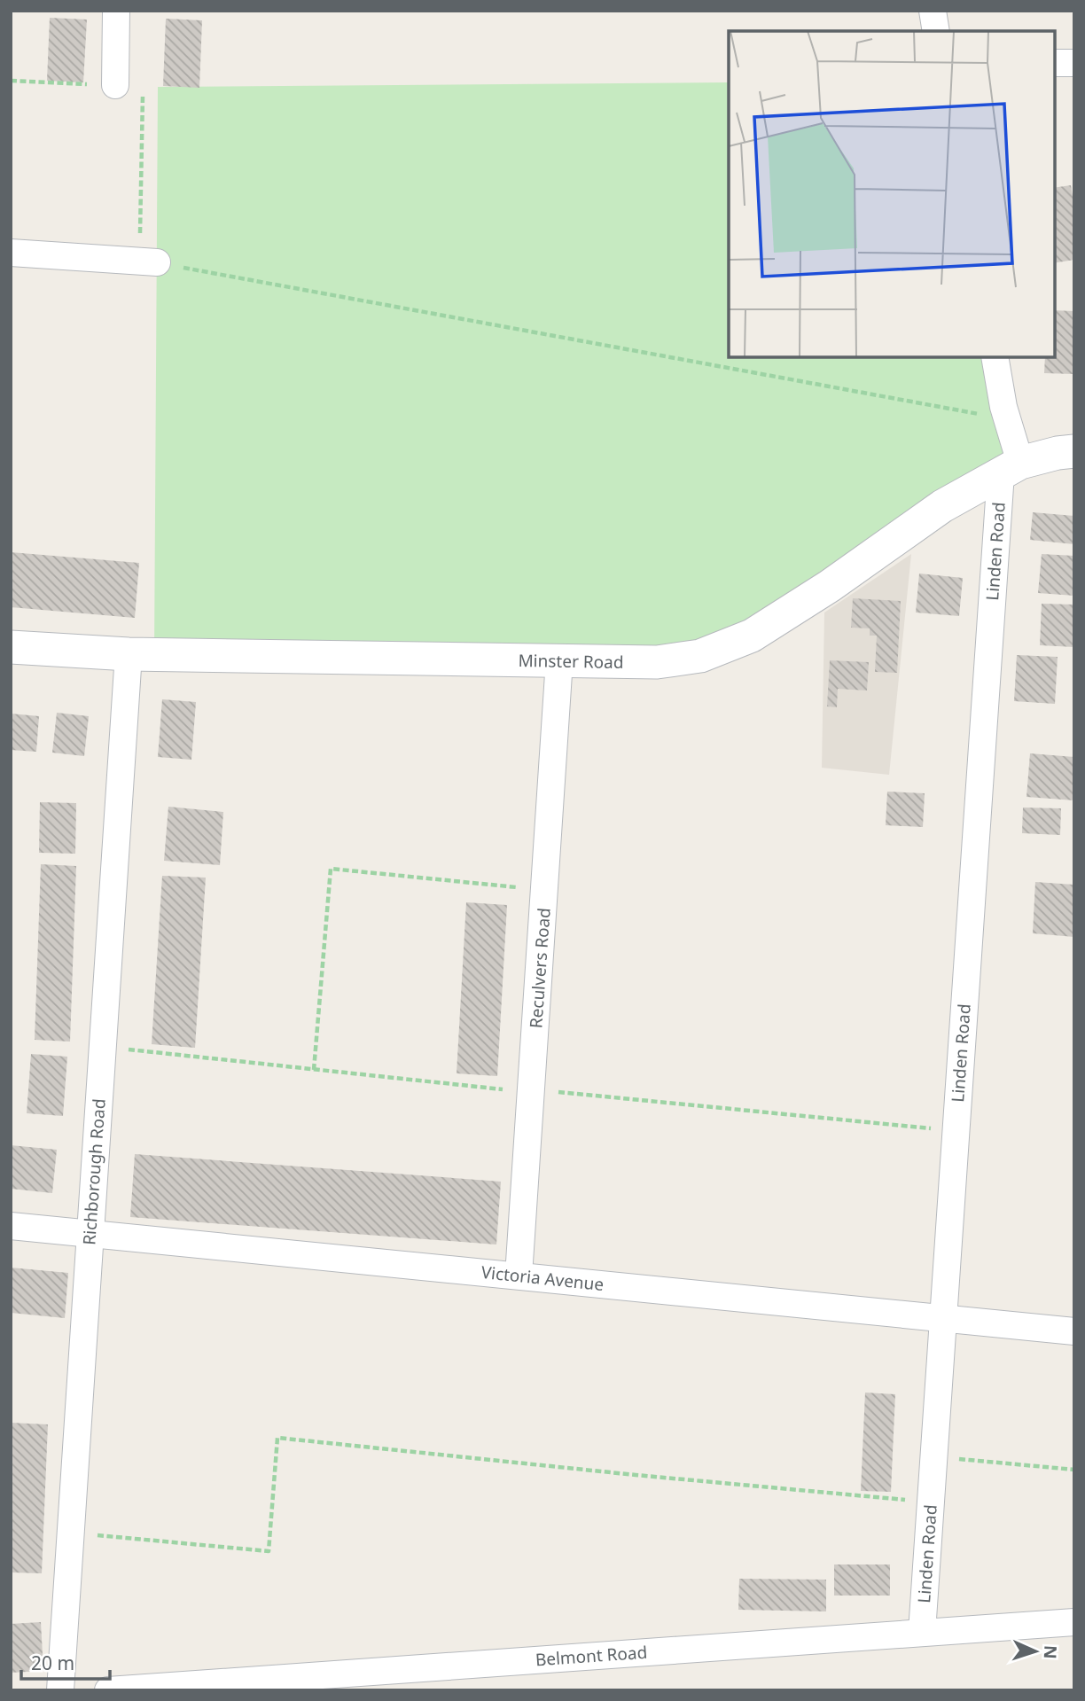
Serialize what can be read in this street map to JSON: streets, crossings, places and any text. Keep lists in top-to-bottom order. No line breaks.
{"streets":{"street":["Linden Road","Minster Road","Reculvers Road","Richborough Road","Victoria Avenue","Belmont Road"]},"crossings":[["Linden Road","Minster Road"],["Linden Road","Victoria Avenue"],["Linden Road","Belmont Road"],["Minster Road","Reculvers Road"],["Minster Road","Richborough Road"],["Reculvers Road","Victoria Avenue"],["Richborough Road","Victoria Avenue"]],"scale_bar":"20 m","north":"right"}
